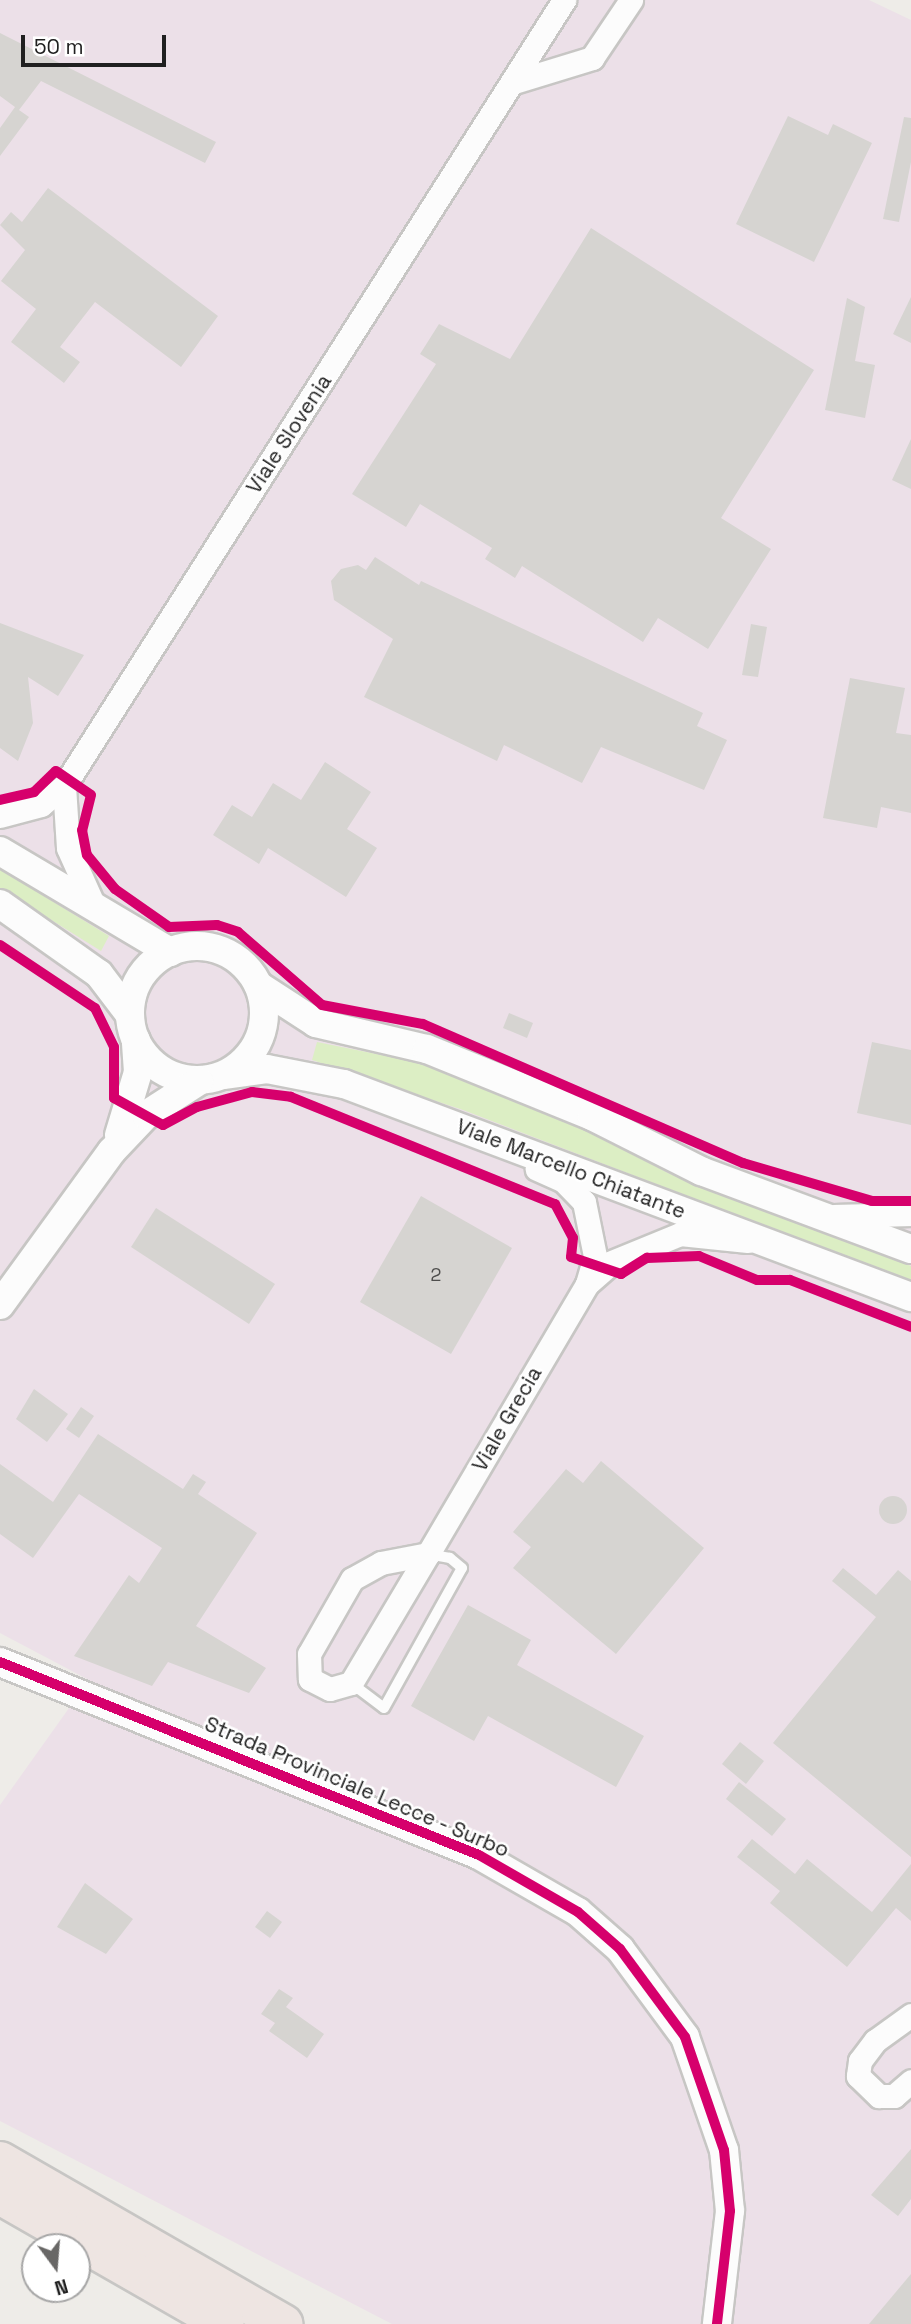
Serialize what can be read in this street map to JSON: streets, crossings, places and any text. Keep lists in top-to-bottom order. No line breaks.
{"streets":{"street":["Viale Slovenia","Viale Marcello Chiatante","Viale Grecia","Strada Provinciale Lecce - Surbo"]},"crossings":[["Viale Marcello Chiatante","Viale Grecia"]],"house_numbers":["2"],"scale_bar":"50 m","north":"bottom"}
